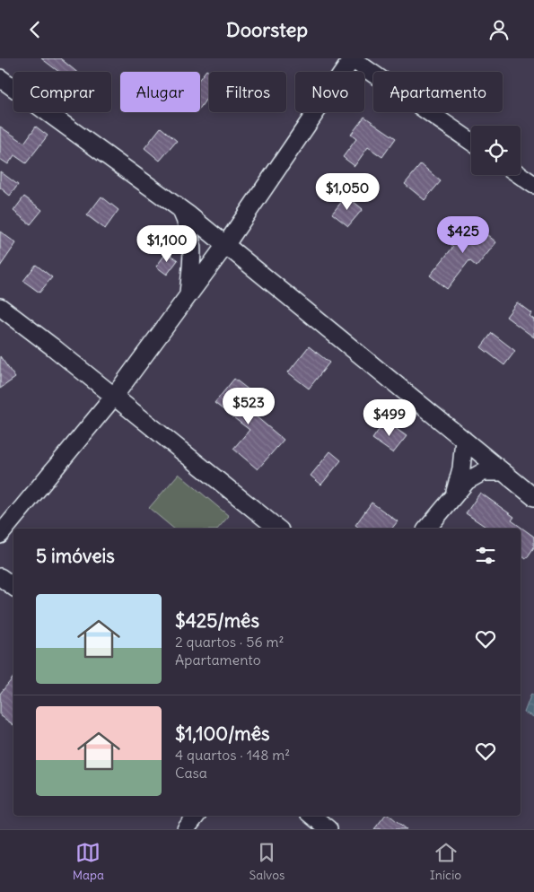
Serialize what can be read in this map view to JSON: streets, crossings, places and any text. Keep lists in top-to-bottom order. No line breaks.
{"page":{"header":"Doorstep","chip":["Comprar","Alugar","Filtros","Novo","Apartamento"],"price":["$1,050","$425","$1,100","$523","$499"],"heading":"5 imóveis","list":[{"name":"$425/mês","note":"2 quartos · 56 m² · Apartamento"},{"name":"$1,100/mês","note":"4 quartos · 148 m² · Casa"}],"tabs":["Mapa","Salvos","Início"]}}
